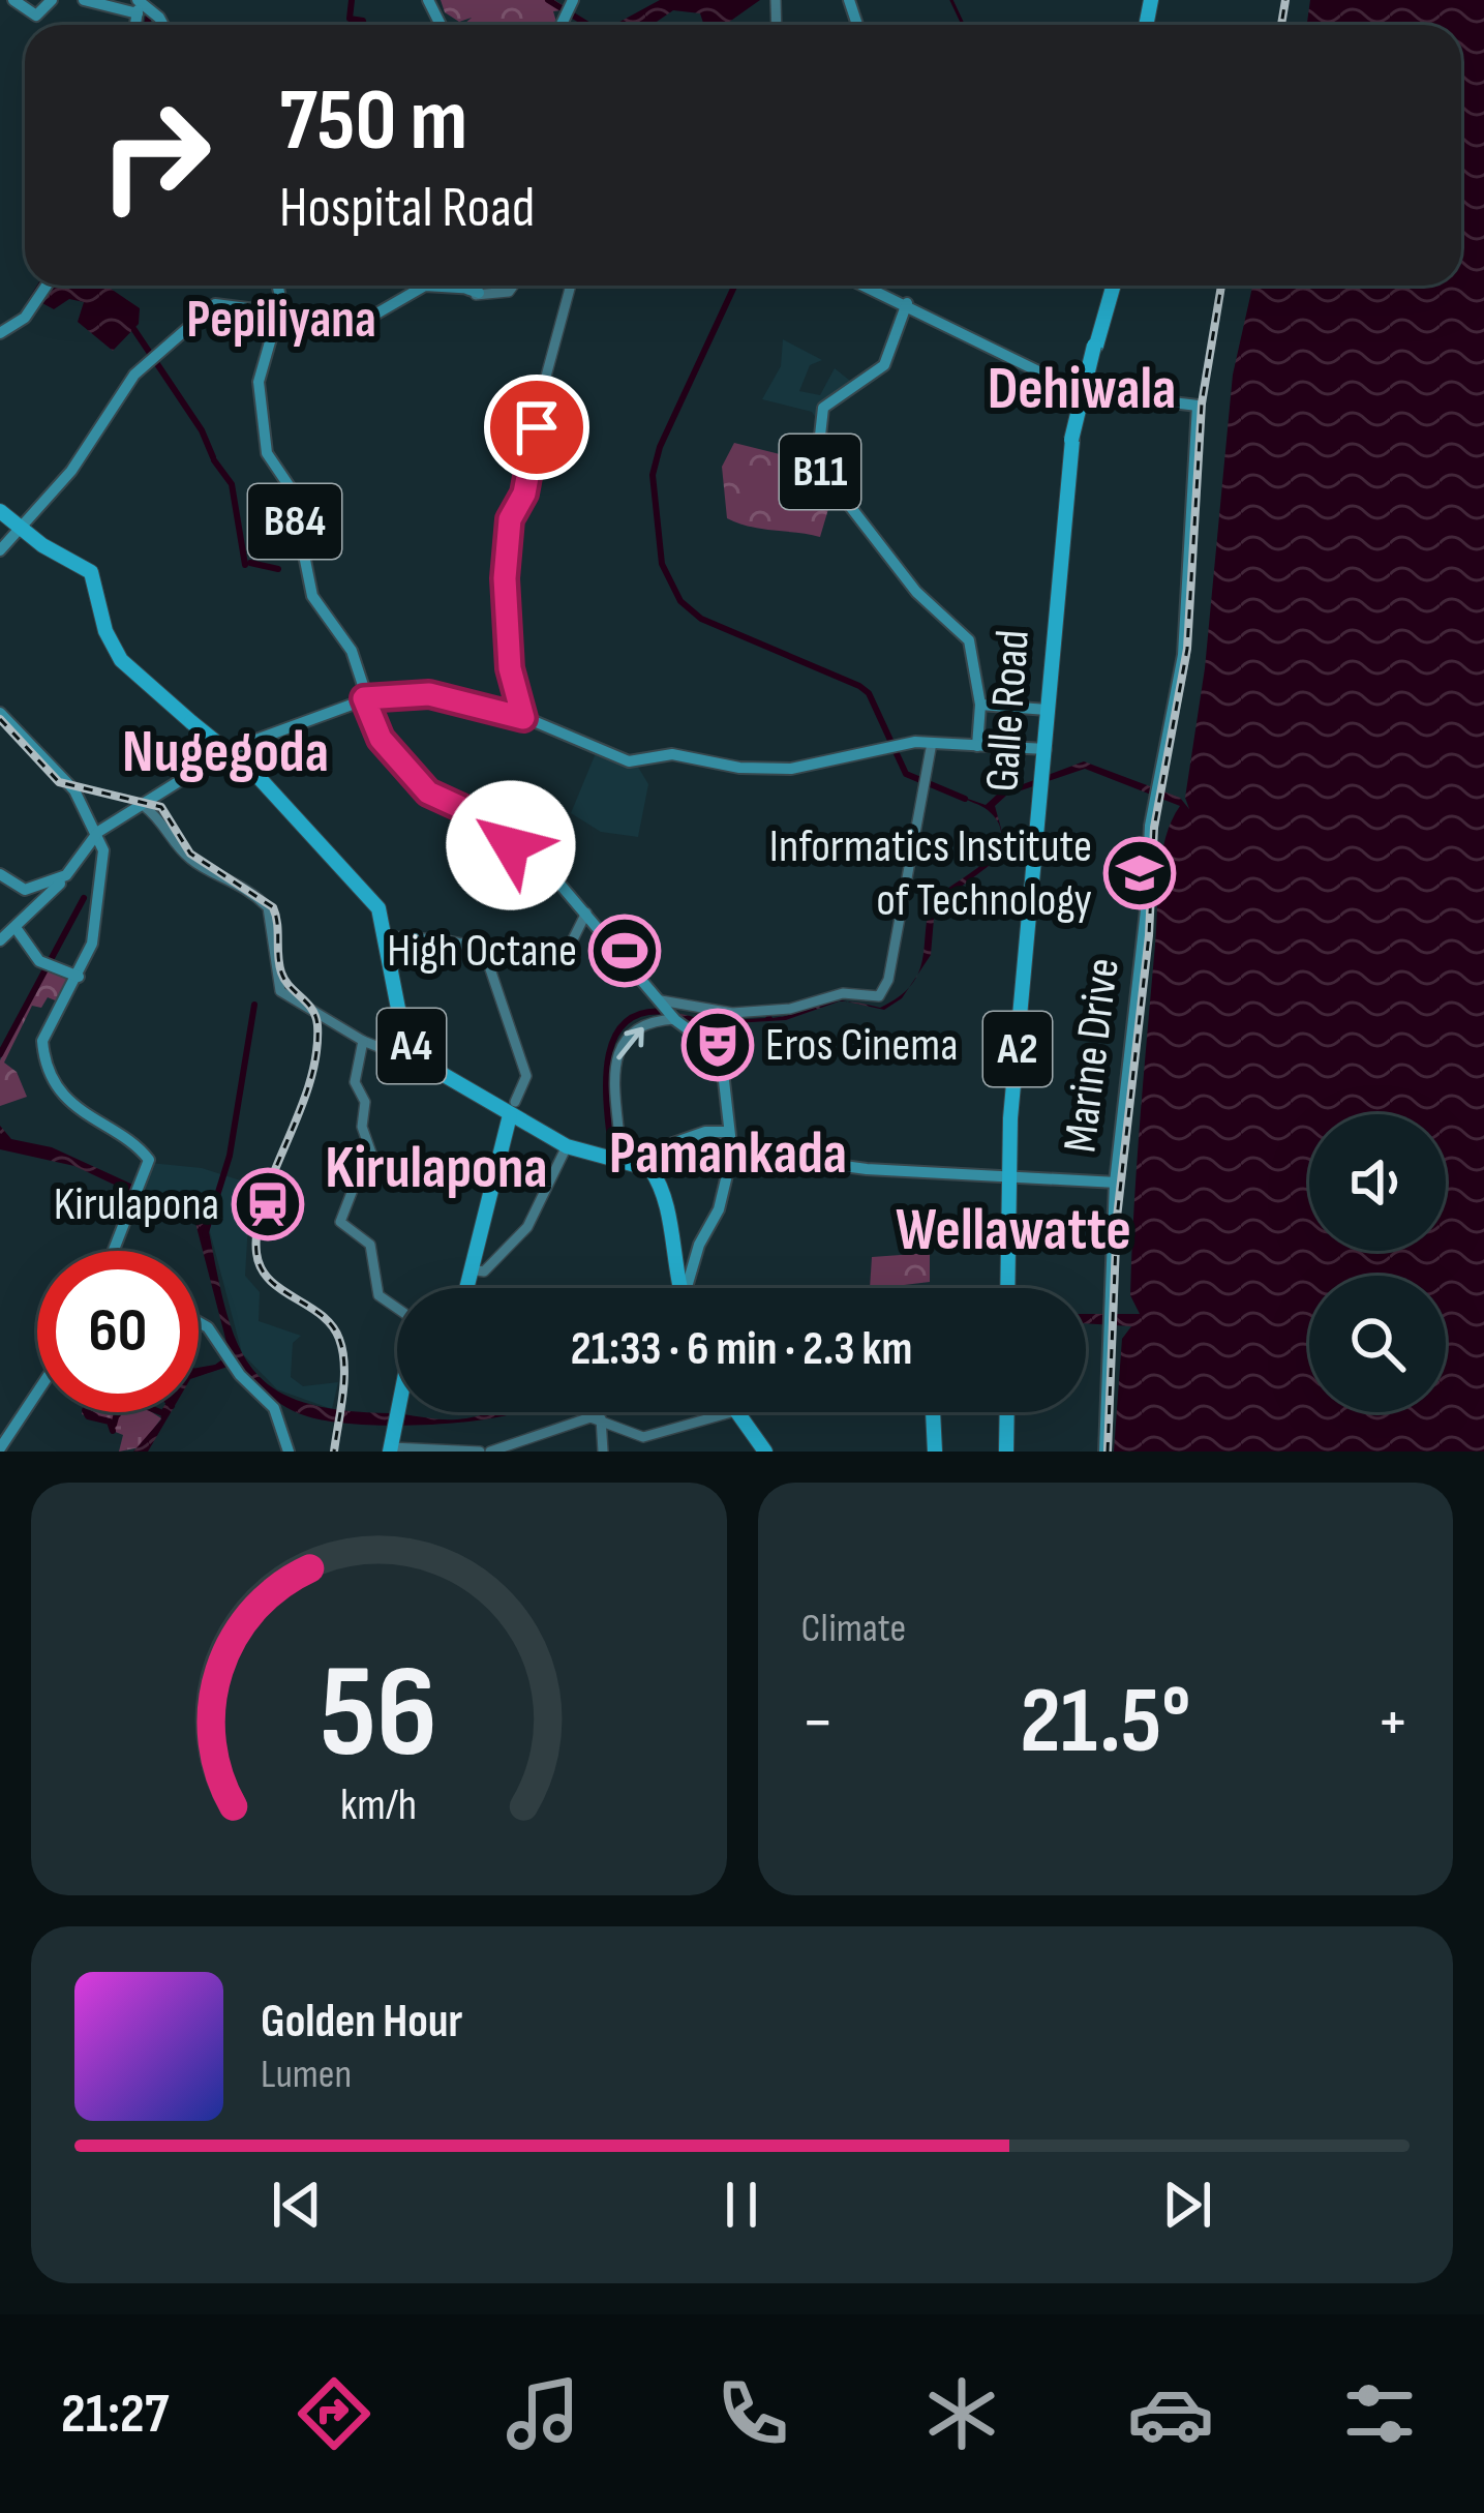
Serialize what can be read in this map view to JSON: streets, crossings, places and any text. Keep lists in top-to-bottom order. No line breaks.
{"streets":{"highway":["Galle Road","A4","A2"],"main road":["B11","B84","Marine Drive"]},"districts":["Pepiliyana","Dehiwala","Nugegoda","Pamankada","Kirulapona","Wellawatte"],"places":{"school or university":["Informatics Institute of Technology"],"sports":["High Octane"],"theatre":["Eros Cinema"],"station":["Kirulapona"]},"page":{"turn":["750 m","Hospital Road"],"limit":"60","trip":"21:33 · 6 min · 2.3 km","tile":"Climate","heat":["−","21.5°","+"],"song":["Golden Hour","Lumen"],"tabs":"21:27","gauge":["56","km/h"]}}
